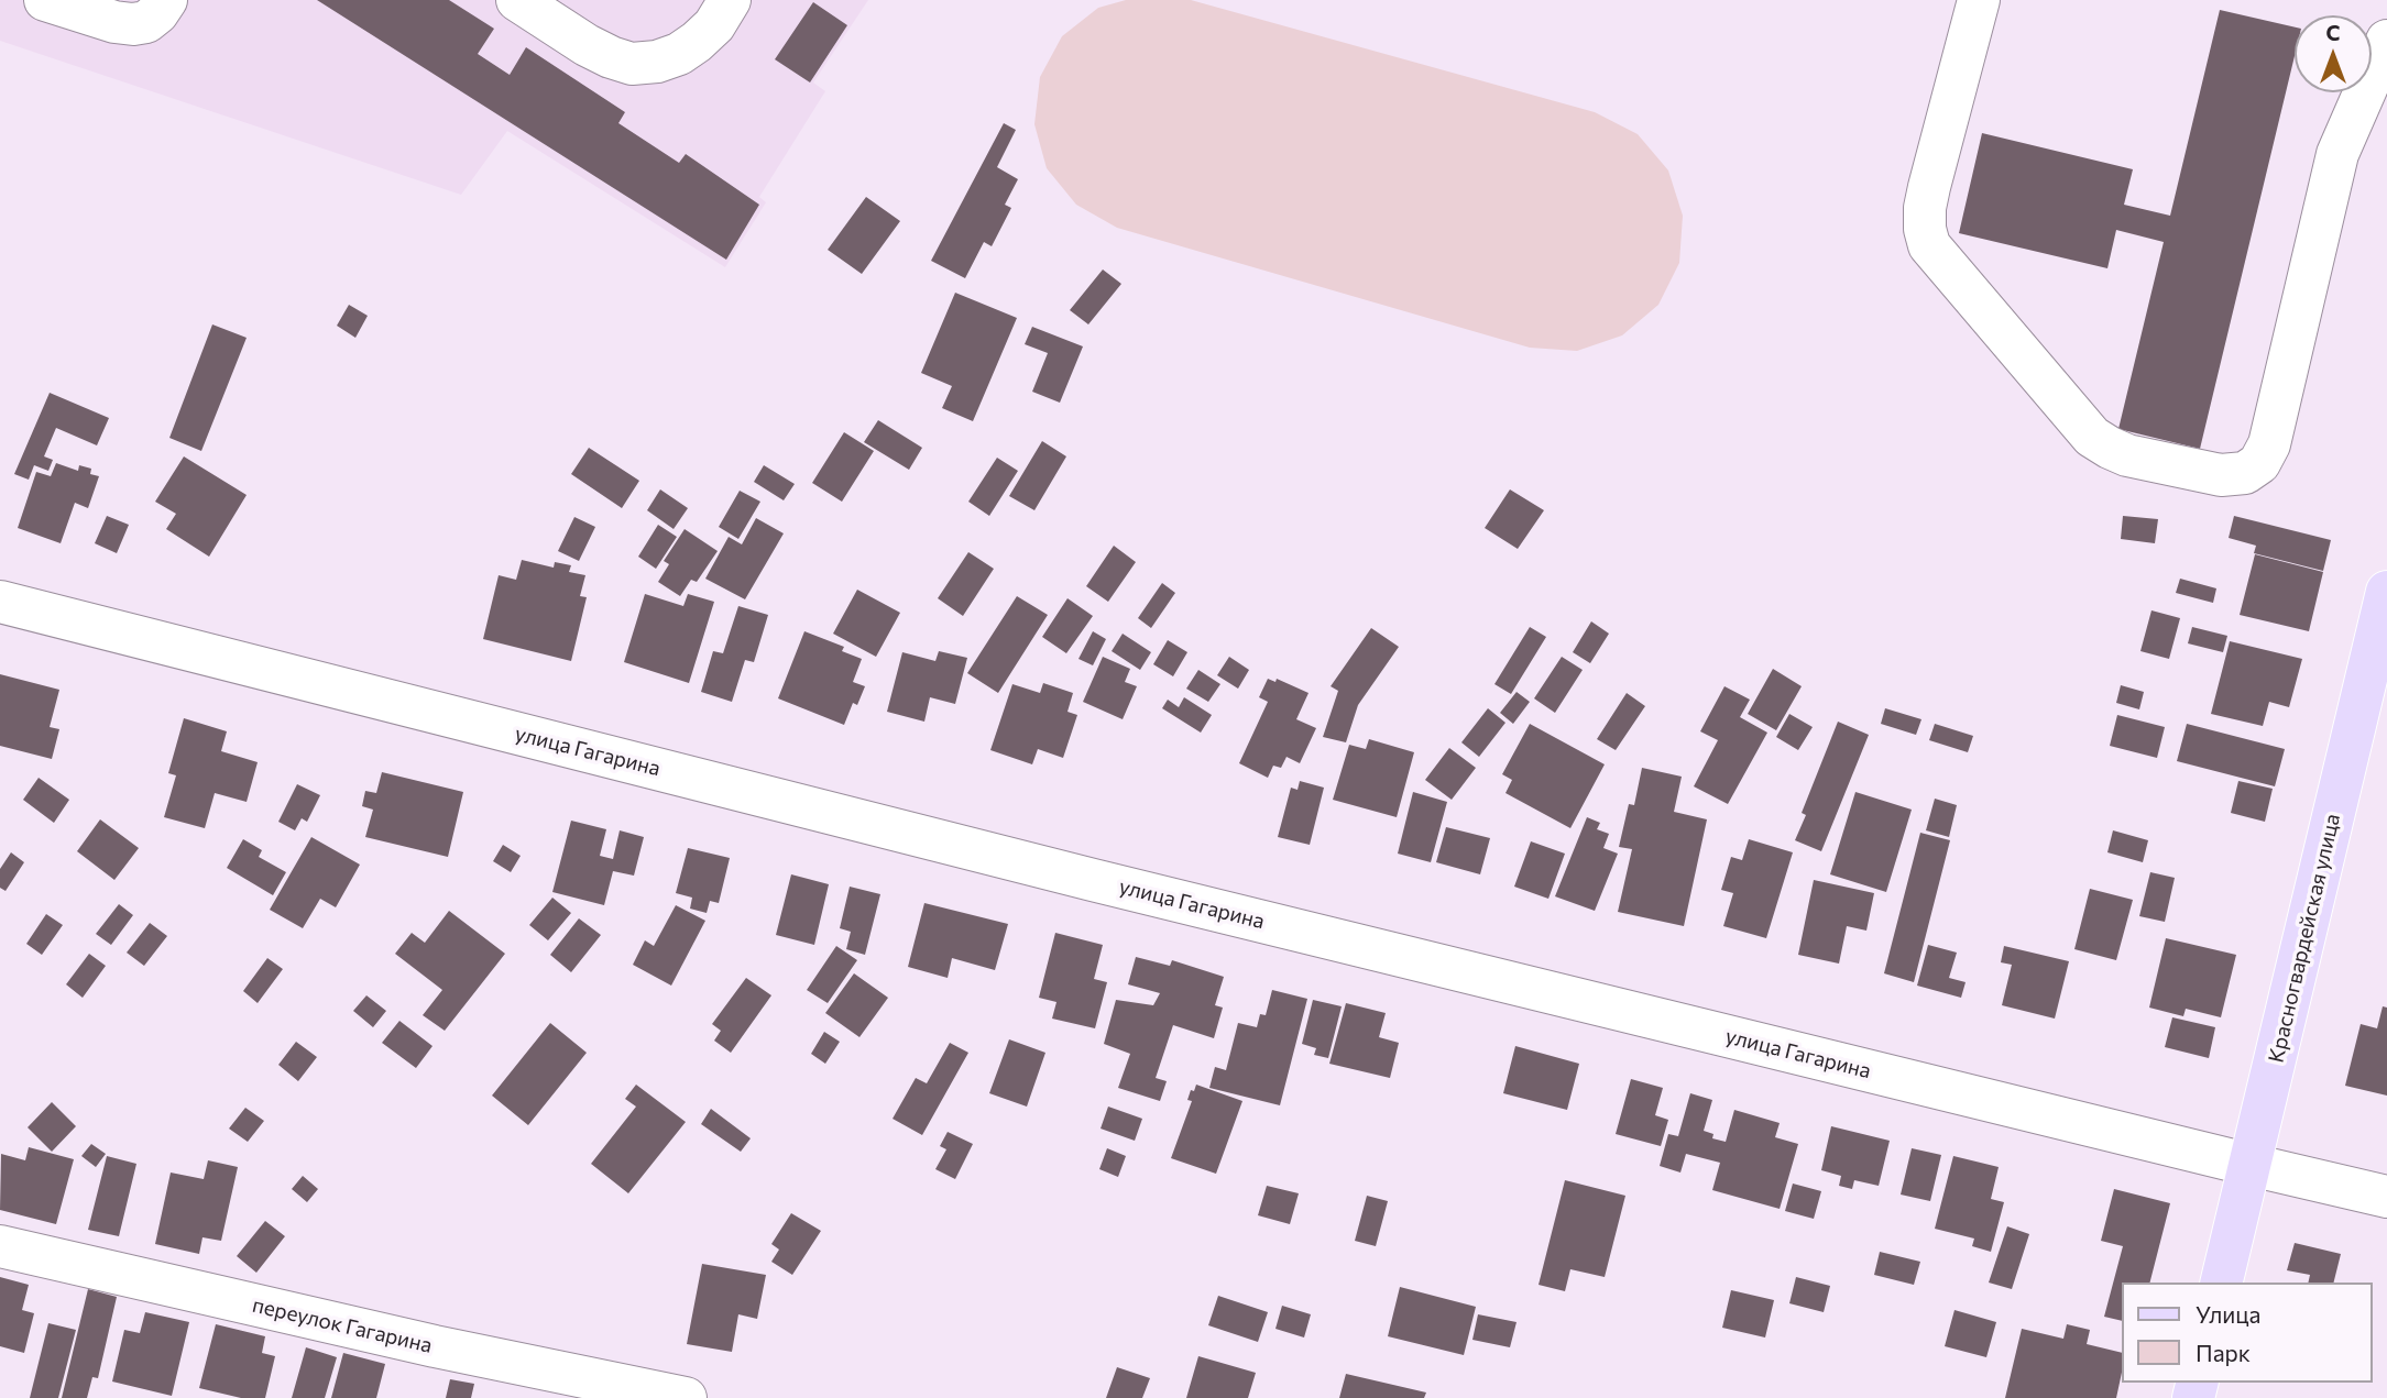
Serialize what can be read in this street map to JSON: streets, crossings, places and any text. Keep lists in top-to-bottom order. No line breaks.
{"streets":{"main road":["Красногвардейская улица"],"street":["улица Гагарина","переулок Гагарина"]},"crossings":[["улица Гагарина","Красногвардейская улица"]],"legend":["Улица","Парк"],"north":"top"}
